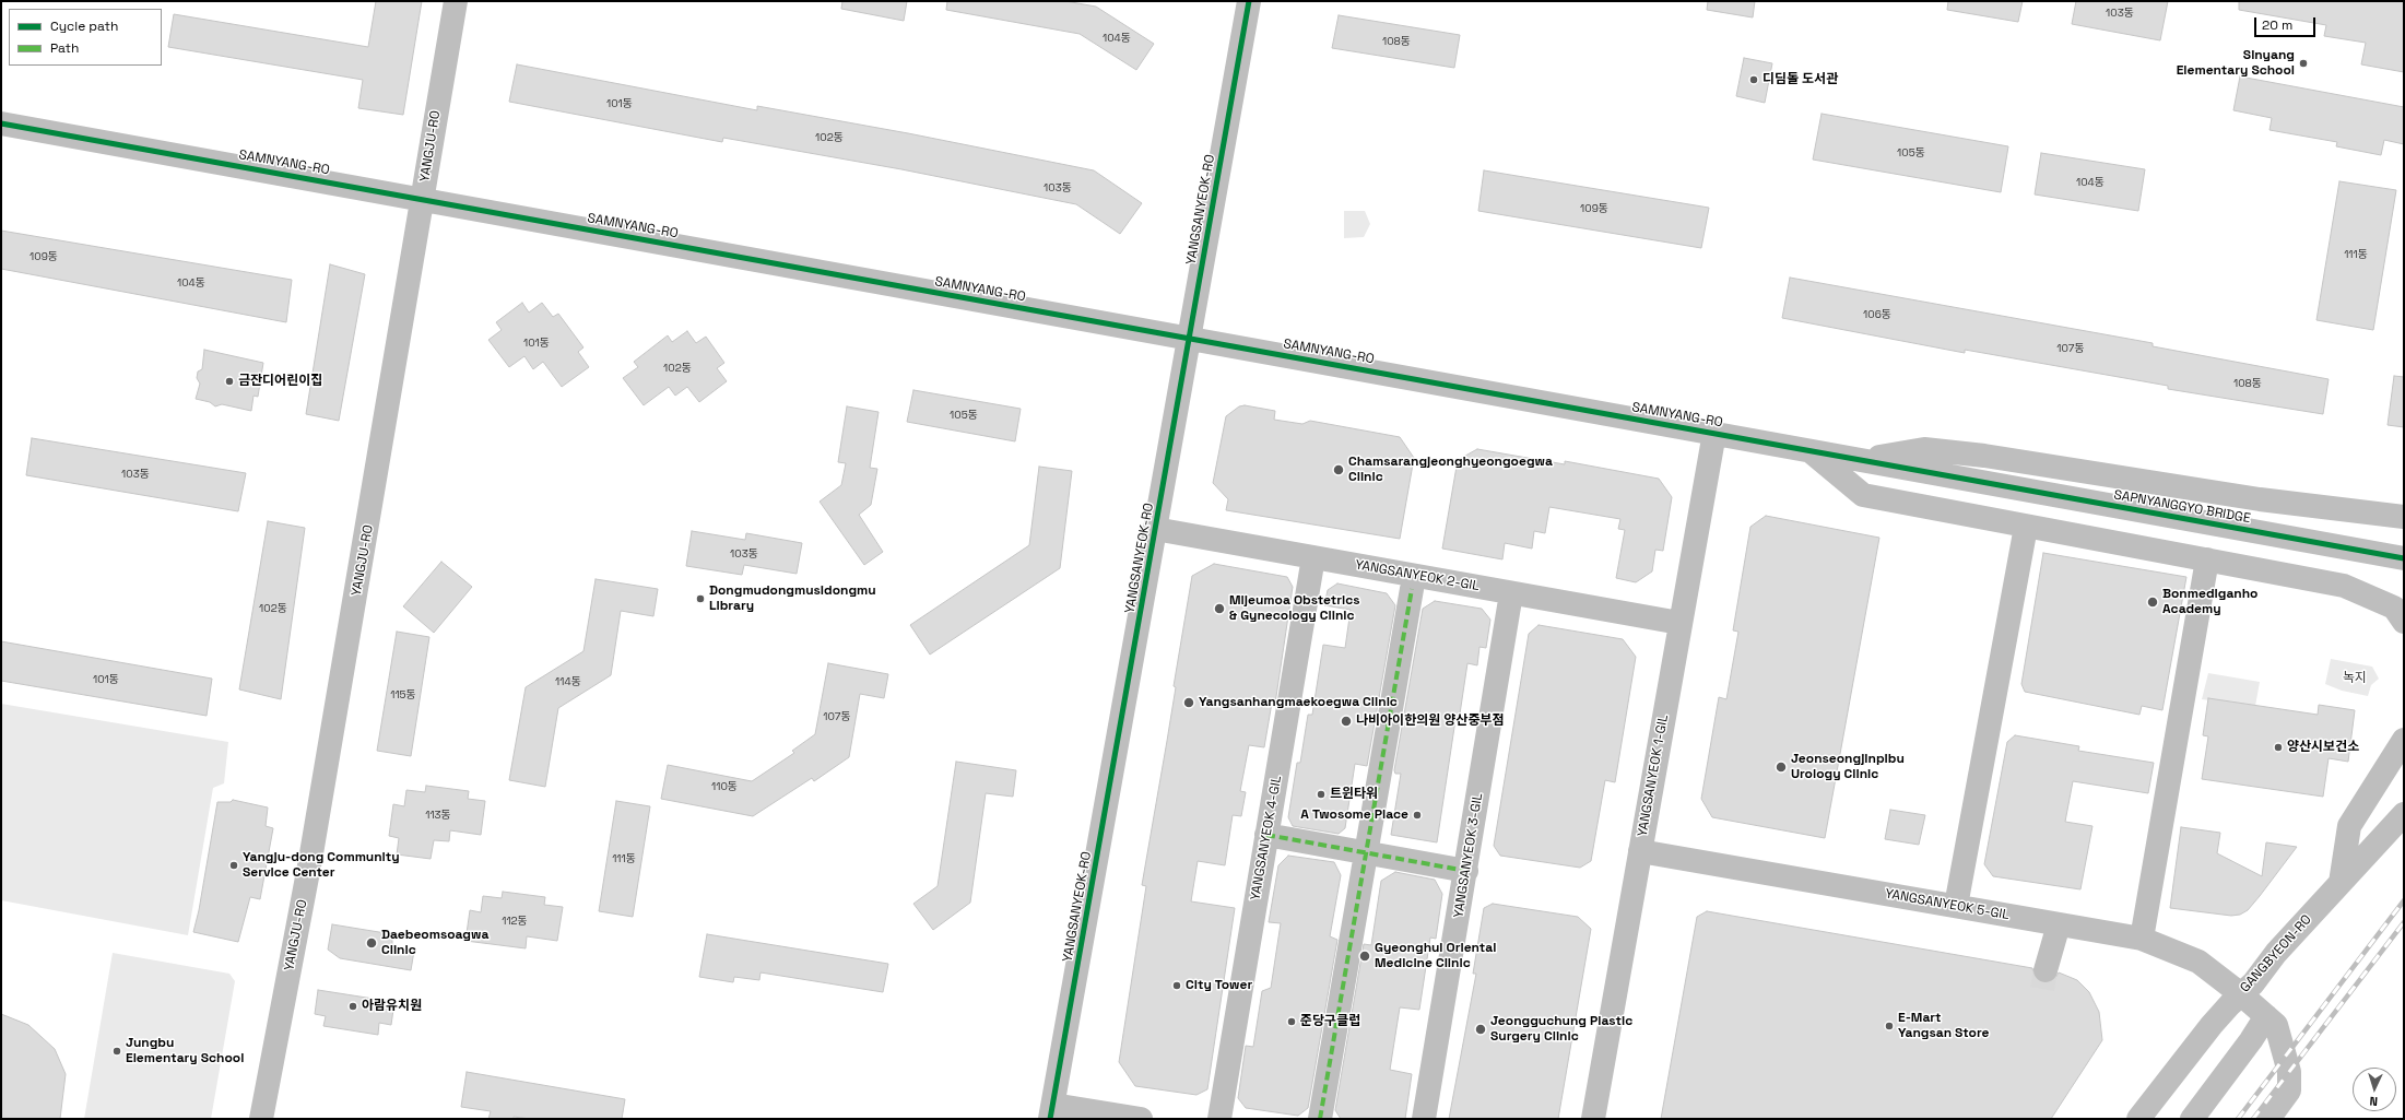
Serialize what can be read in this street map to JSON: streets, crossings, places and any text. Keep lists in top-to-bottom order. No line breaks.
{"streets":{"street":["YANGJU-RO","SAMNYANG-RO","YANGSANYEOK-RO","SAPNYANGGYO BRIDGE","YANGSANYEOK 2-GIL","YANGSANYEOK 1-GIL","YANGSANYEOK 4-GIL","YANGSANYEOK 3-GIL","YANGSANYEOK 5-GIL","GANGBYEON-RO"]},"crossings":[["YANGJU-RO","SAMNYANG-RO"],["SAMNYANG-RO","YANGSANYEOK-RO"],["SAMNYANG-RO","SAPNYANGGYO BRIDGE"],["SAMNYANG-RO","YANGSANYEOK 1-GIL"],["YANGSANYEOK-RO","YANGSANYEOK 2-GIL"],["YANGSANYEOK 2-GIL","YANGSANYEOK 1-GIL"],["YANGSANYEOK 2-GIL","YANGSANYEOK 4-GIL"],["YANGSANYEOK 2-GIL","YANGSANYEOK 3-GIL"],["YANGSANYEOK 1-GIL","YANGSANYEOK 5-GIL"],["YANGSANYEOK 5-GIL","GANGBYEON-RO"]],"parks":["녹지"],"places":["Sinyang Elementary School","디딤돌 도서관","금잔디어린이집","Chamsarangjeonghyeongoegwa Clinic","Dongmudongmusidongmu Library","Bonmediganho Academy","Mijeumoa Obstetrics & Gynecology Clinic","Yangsanhangmaekoegwa Clinic","나비아이한의원 양산중부점","양산시보건소","Jeonseongjinpibu Urology Clinic","트윈타워","A Twosome Place","Yangju-dong Community Service Center","Daebeomsoagwa Clinic","Gyeonghui Oriental Medicine Clinic","City Tower","아람유치원","준당구클럽","E-Mart Yangsan Store","Jeongguchung Plastic Surgery Clinic","Jungbu Elementary School"],"house_numbers":["103동","104동","108동","101동","102동","105동","104동","103동","109동","111동","109동","104동","106동","101동","107동","102동","108동","105동","103동","103동","102동","101동","114동","115동","107동","110동","113동","111동","112동"],"legend":["Cycle path","Path"],"scale_bar":"20 m","north":"bottom"}
